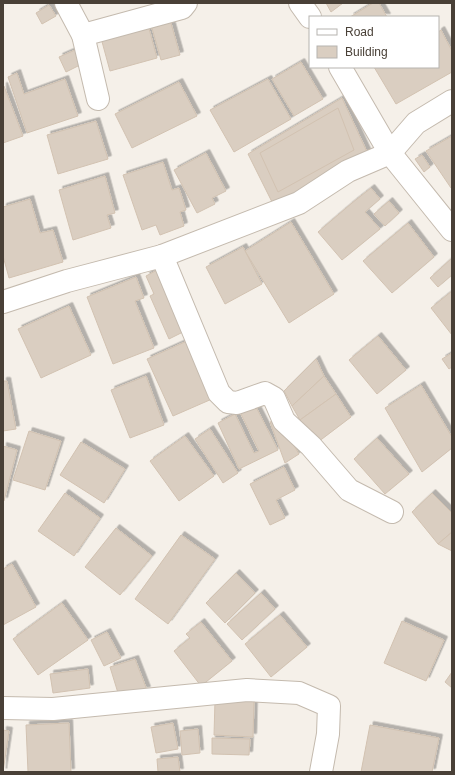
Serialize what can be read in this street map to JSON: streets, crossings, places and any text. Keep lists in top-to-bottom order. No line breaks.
{"legend":["Road","Building"]}
